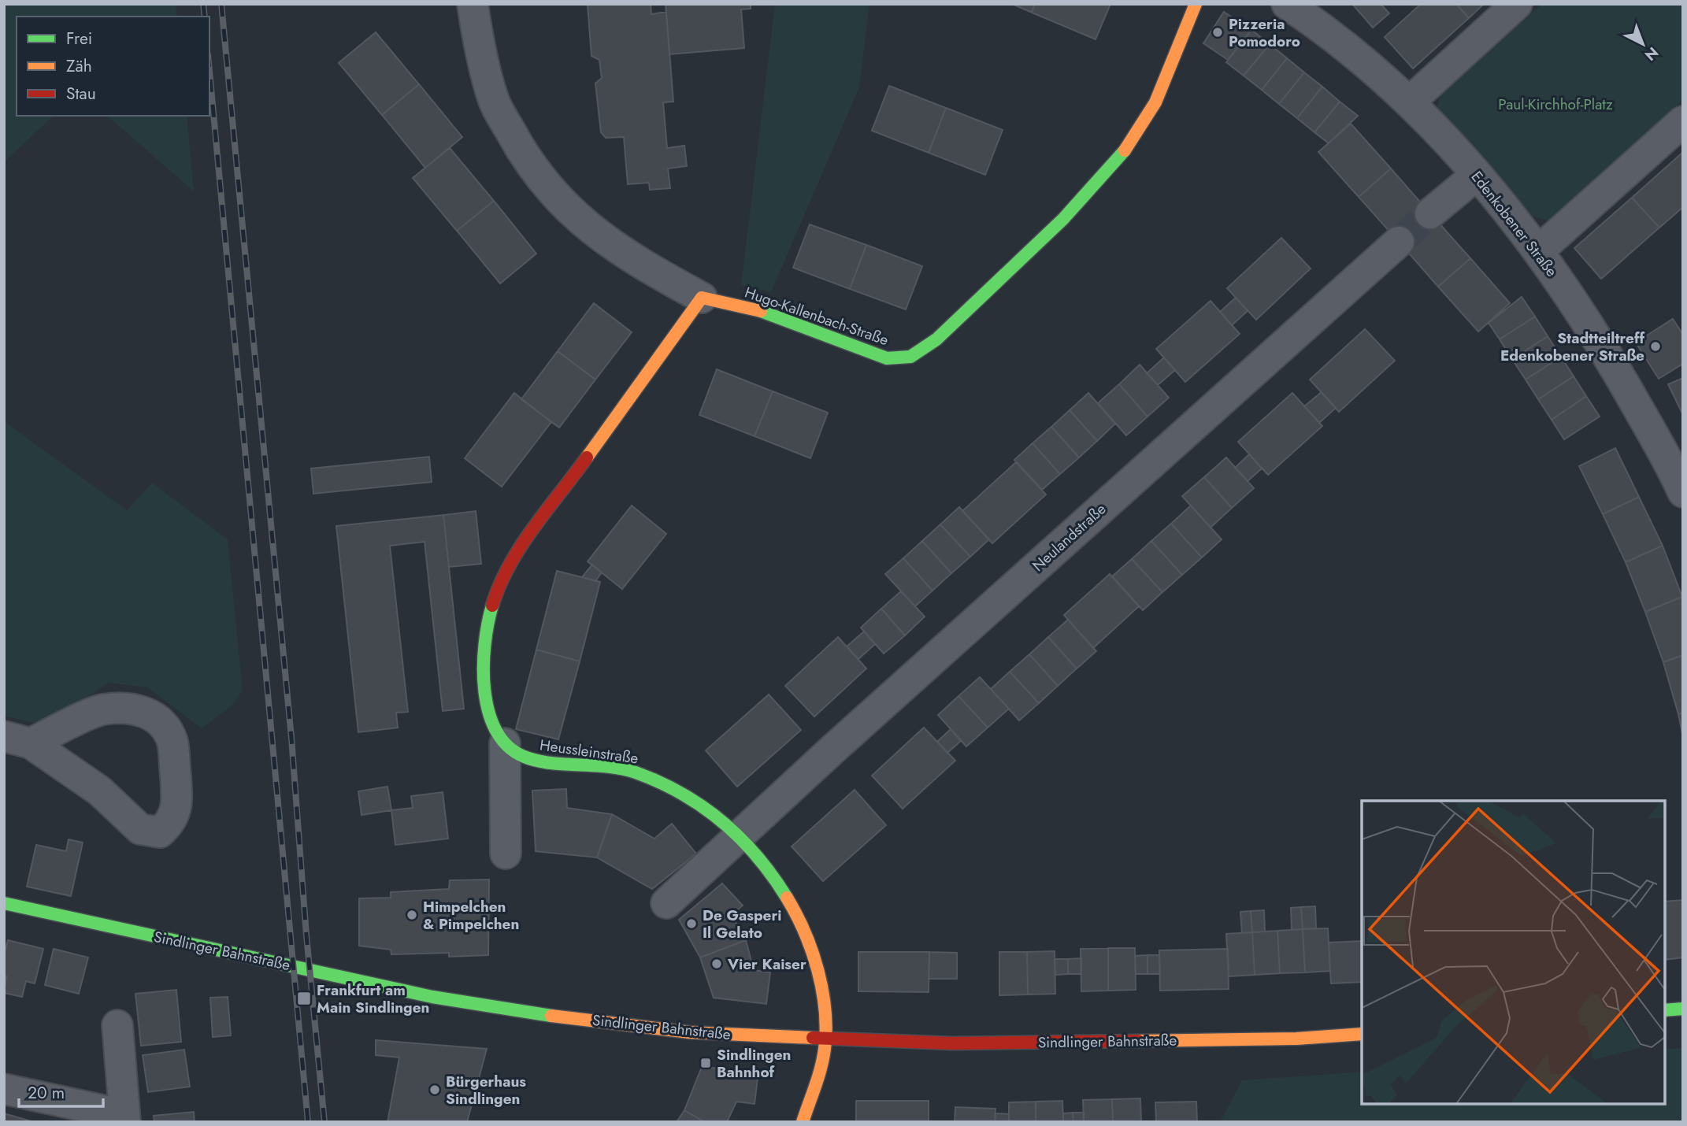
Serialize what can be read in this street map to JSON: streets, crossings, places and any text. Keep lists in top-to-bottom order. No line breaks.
{"streets":{"street":["Edenkobener Straße","Hugo-Kallenbach-Straße","Neulandstraße","Heussleinstraße","Sindlinger Bahnstraße"]},"crossings":[["Neulandstraße","Heussleinstraße"],["Heussleinstraße","Sindlinger Bahnstraße"]],"parks":["Paul-Kirchhof-Platz"],"places":{"other":["Pizzeria Pomodoro","Stadtteiltreff Edenkobener Straße","Himpelchen & Pimpelchen","De Gasperi Il Gelato","Vier Kaiser","Bürgerhaus Sindlingen"],"transit":["Frankfurt am Main Sindlingen","Sindlingen Bahnhof"]},"legend":["Frei","Zäh","Stau"],"scale_bar":"20 m","north":"bottom right"}
